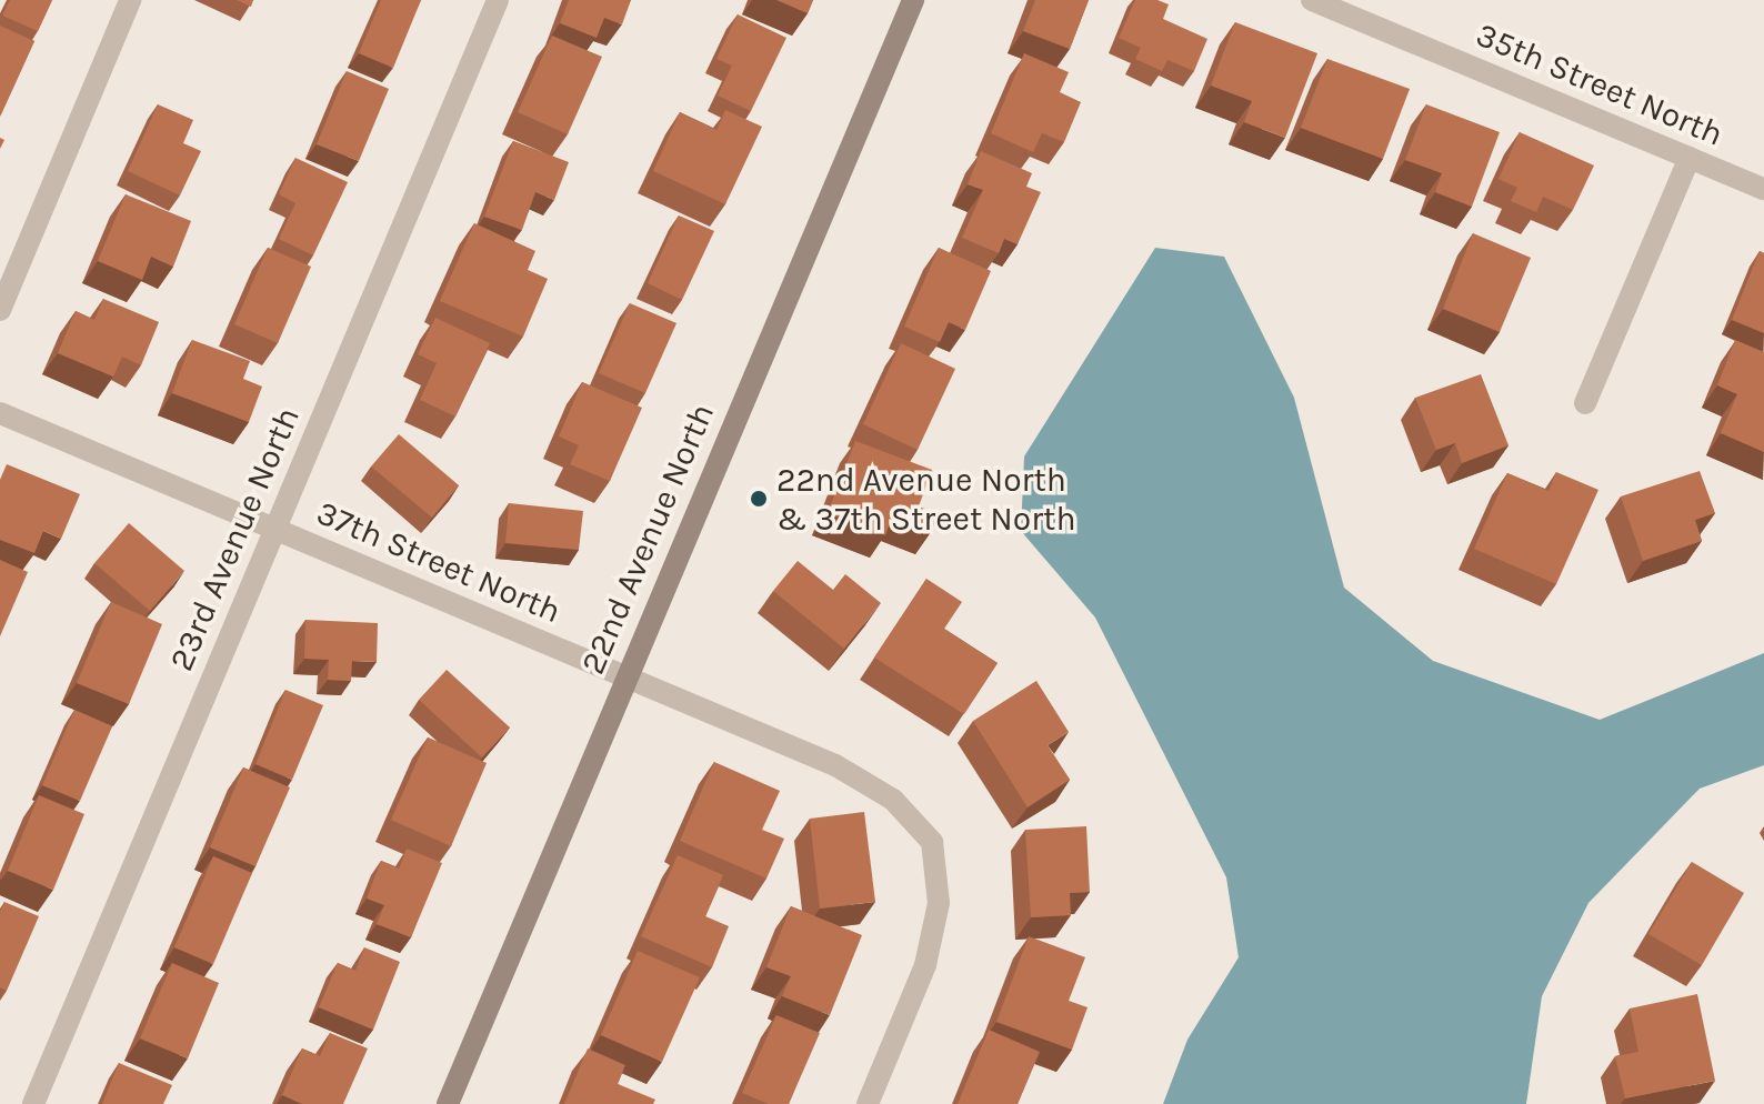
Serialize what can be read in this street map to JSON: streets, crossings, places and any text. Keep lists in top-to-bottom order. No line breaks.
{"streets":{"main road":["22nd Avenue North"],"street":["35th Street North","23rd Avenue North","37th Street North"]},"crossings":[["23rd Avenue North","37th Street North"],["22nd Avenue North","37th Street North"]],"places":["22nd Avenue North & 37th Street North"]}
